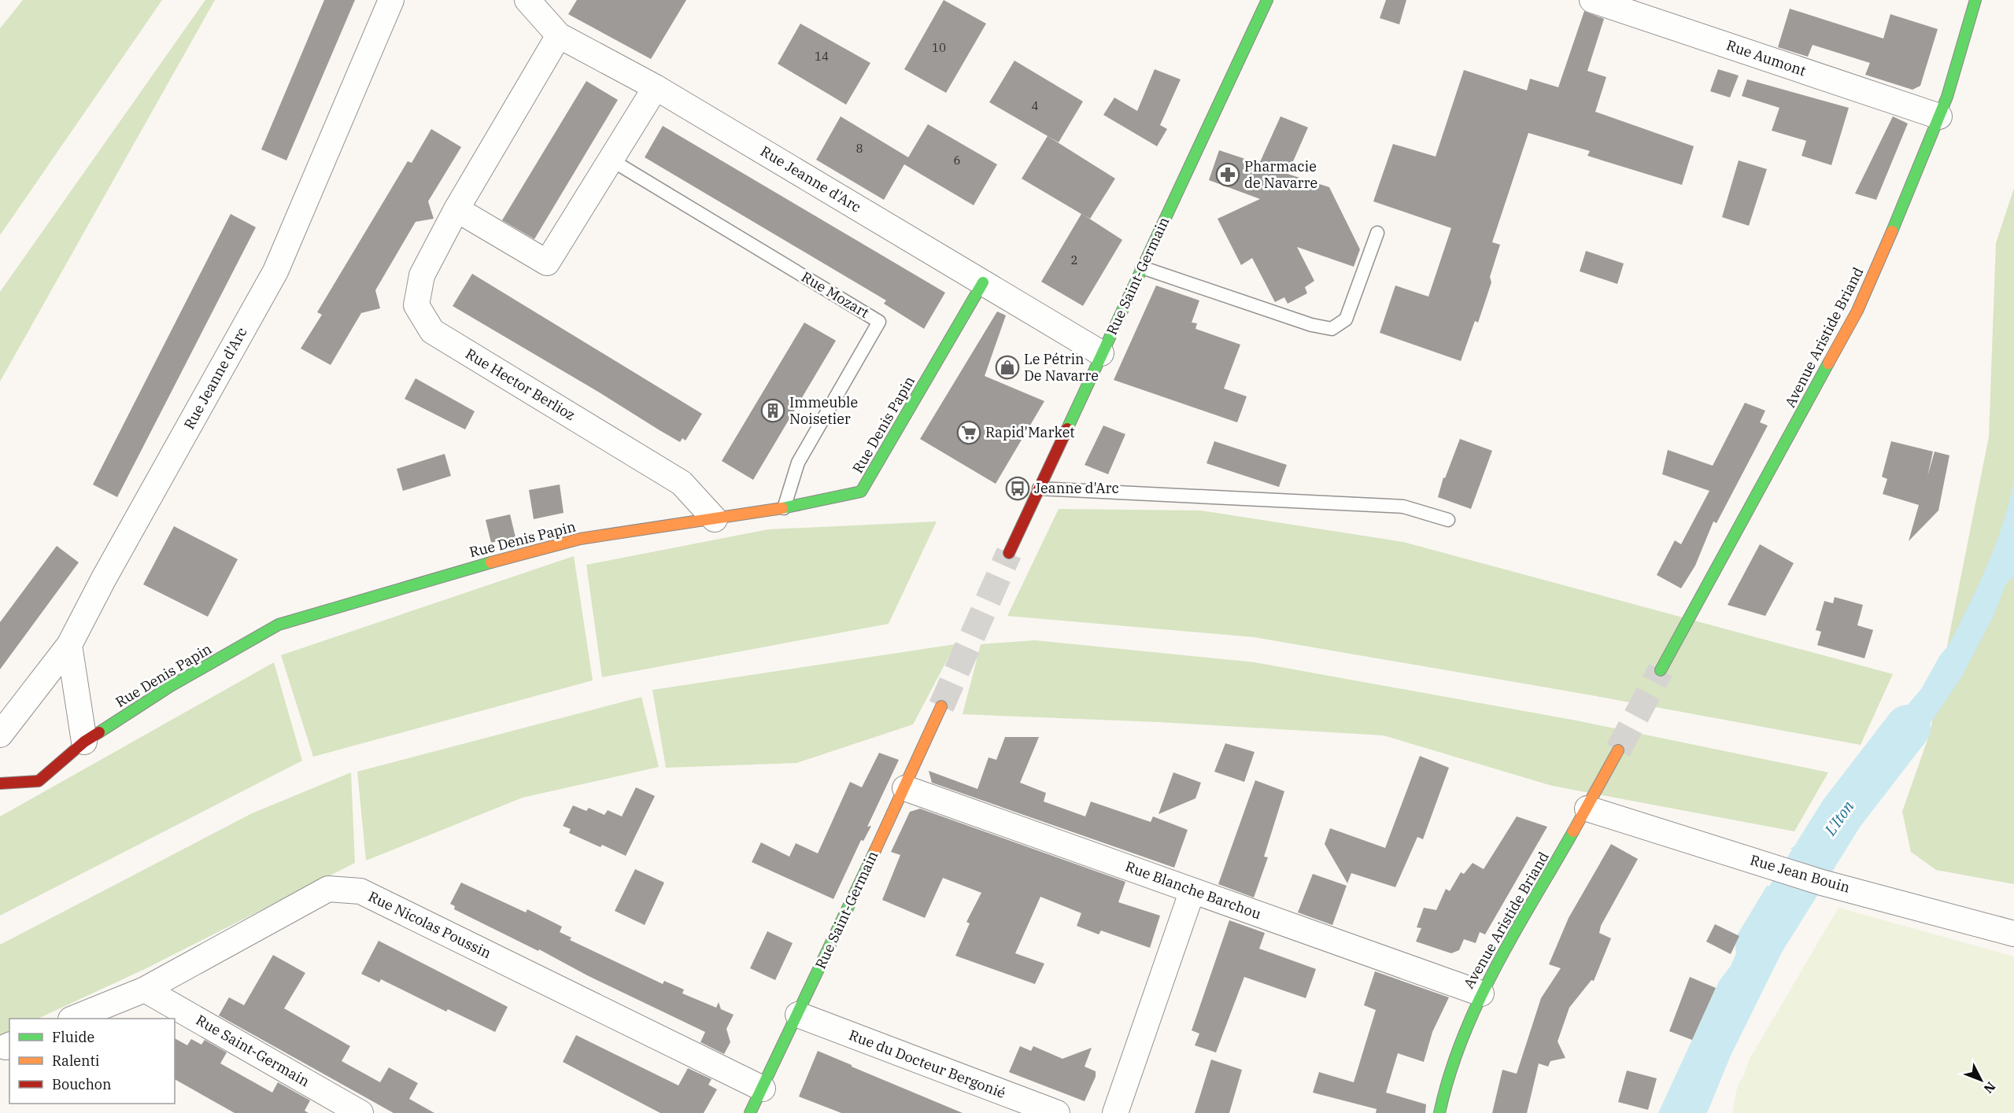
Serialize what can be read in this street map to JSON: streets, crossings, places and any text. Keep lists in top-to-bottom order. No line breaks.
{"streets":{"street":["Rue Aumont","Rue Jeanne d'Arc","Rue Saint-Germain","Avenue Aristide Briand","Rue Hector Berlioz","Rue Denis Papin","Rue Jean Bouin","Rue Blanche Barchou","Rue Nicolas Poussin","Rue du Docteur Bergonié"],"lane":["Rue Mozart"]},"crossings":[["Rue Aumont","Avenue Aristide Briand"],["Rue Jeanne d'Arc","Rue Saint-Germain"],["Rue Jeanne d'Arc","Rue Denis Papin"],["Rue Saint-Germain","Rue Blanche Barchou"],["Rue Saint-Germain","Rue Nicolas Poussin"],["Rue Saint-Germain","Rue du Docteur Bergonié"],["Rue Mozart","Rue Denis Papin"],["Avenue Aristide Briand","Rue Jean Bouin"],["Avenue Aristide Briand","Rue Blanche Barchou"],["Rue Hector Berlioz","Rue Denis Papin"]],"water":["L'Iton"],"places":{"pharmacy":["Pharmacie de Navarre"],"shop":["Le Pétrin De Navarre"],"building":["Immeuble Noisetier"],"supermarket":["Rapid'Market"],"bus stop":["Jeanne d'Arc"]},"house_numbers":["10","14","4","8","6","2"],"legend":["Fluide","Ralenti","Bouchon"],"north":"bottom right"}
